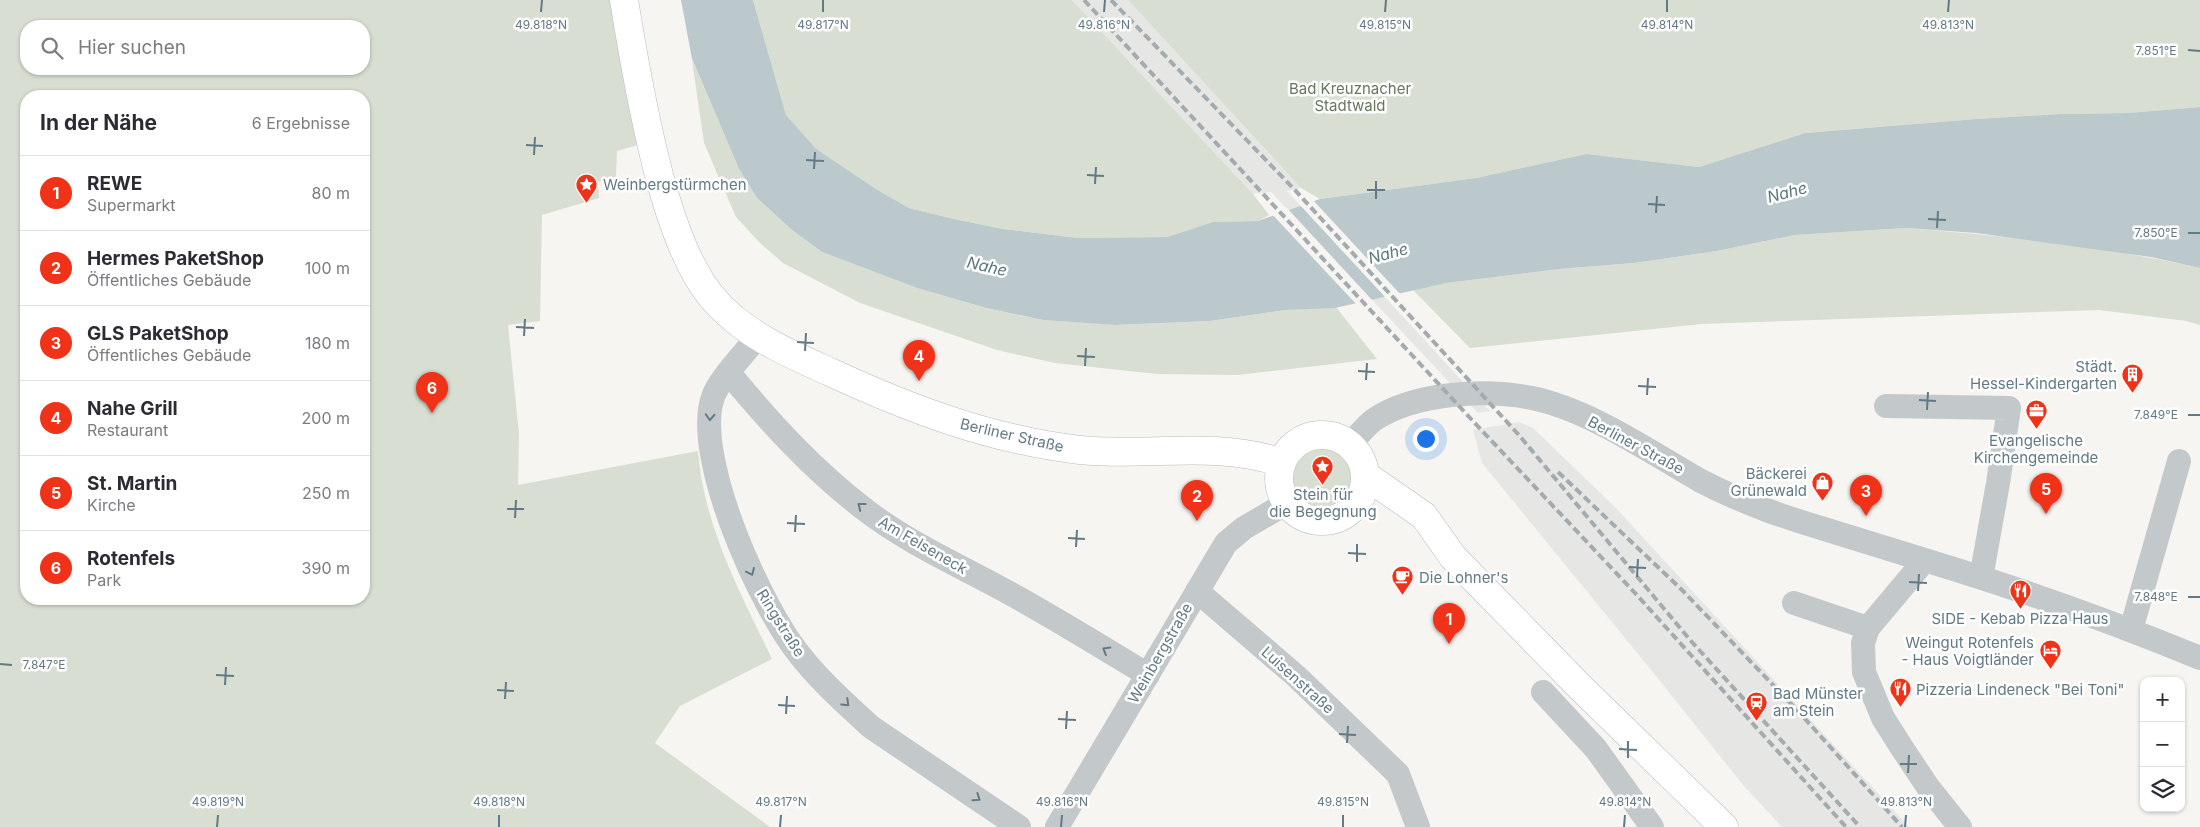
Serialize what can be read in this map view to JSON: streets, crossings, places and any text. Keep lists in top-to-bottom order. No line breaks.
{"streets":{"main road":["Berliner Straße"],"street":["Am Felseneck","Ringstraße","Weinbergstraße","Luisenstraße"]},"crossings":[["Berliner Straße","Ringstraße"],["Berliner Straße","Weinbergstraße"],["Am Felseneck","Ringstraße"],["Am Felseneck","Weinbergstraße"],["Weinbergstraße","Luisenstraße"]],"one_way":["Am Felseneck","Ringstraße"],"water":["Nahe"],"parks":["Bad Kreuznacher Stadtwald"],"places":{"place":["Weinbergstürmchen","Stein für die Begegnung"],"building":["Städt. Hessel-Kindergarten"],"office":["Evangelische Kirchengemeinde"],"shop":["Bäckerei Grünewald"],"cafe":["Die Lohner's"],"restaurant":["SIDE - Kebab Pizza Haus","Pizzeria Lindeneck \"Bei Toni\""],"hotel":["Weingut Rotenfels - Haus Voigtländer"],"station":["Bad Münster am Stein"]},"page":{"search":"Hier suchen","heading":["In der Nähe","6 Ergebnisse"],"list":[{"mark":"1","name":"REWE","note":"Supermarkt","value":"80 m"},{"mark":"2","name":"Hermes PaketShop","note":"Öffentliches Gebäude","value":"100 m"},{"mark":"3","name":"GLS PaketShop","note":"Öffentliches Gebäude","value":"180 m"},{"mark":"4","name":"Nahe Grill","note":"Restaurant","value":"200 m"},{"mark":"5","name":"St. Martin","note":"Kirche","value":"250 m"},{"mark":"6","name":"Rotenfels","note":"Park","value":"390 m"}],"pins":["4","6","5","3","2","1"],"map_buttons":["+","−"]},"coordinates":["49.818°N","49.817°N","49.816°N","49.815°N","49.814°N","49.813°N","7.851°E","7.850°E","7.849°E","7.848°E","7.847°E","49.819°N"]}
